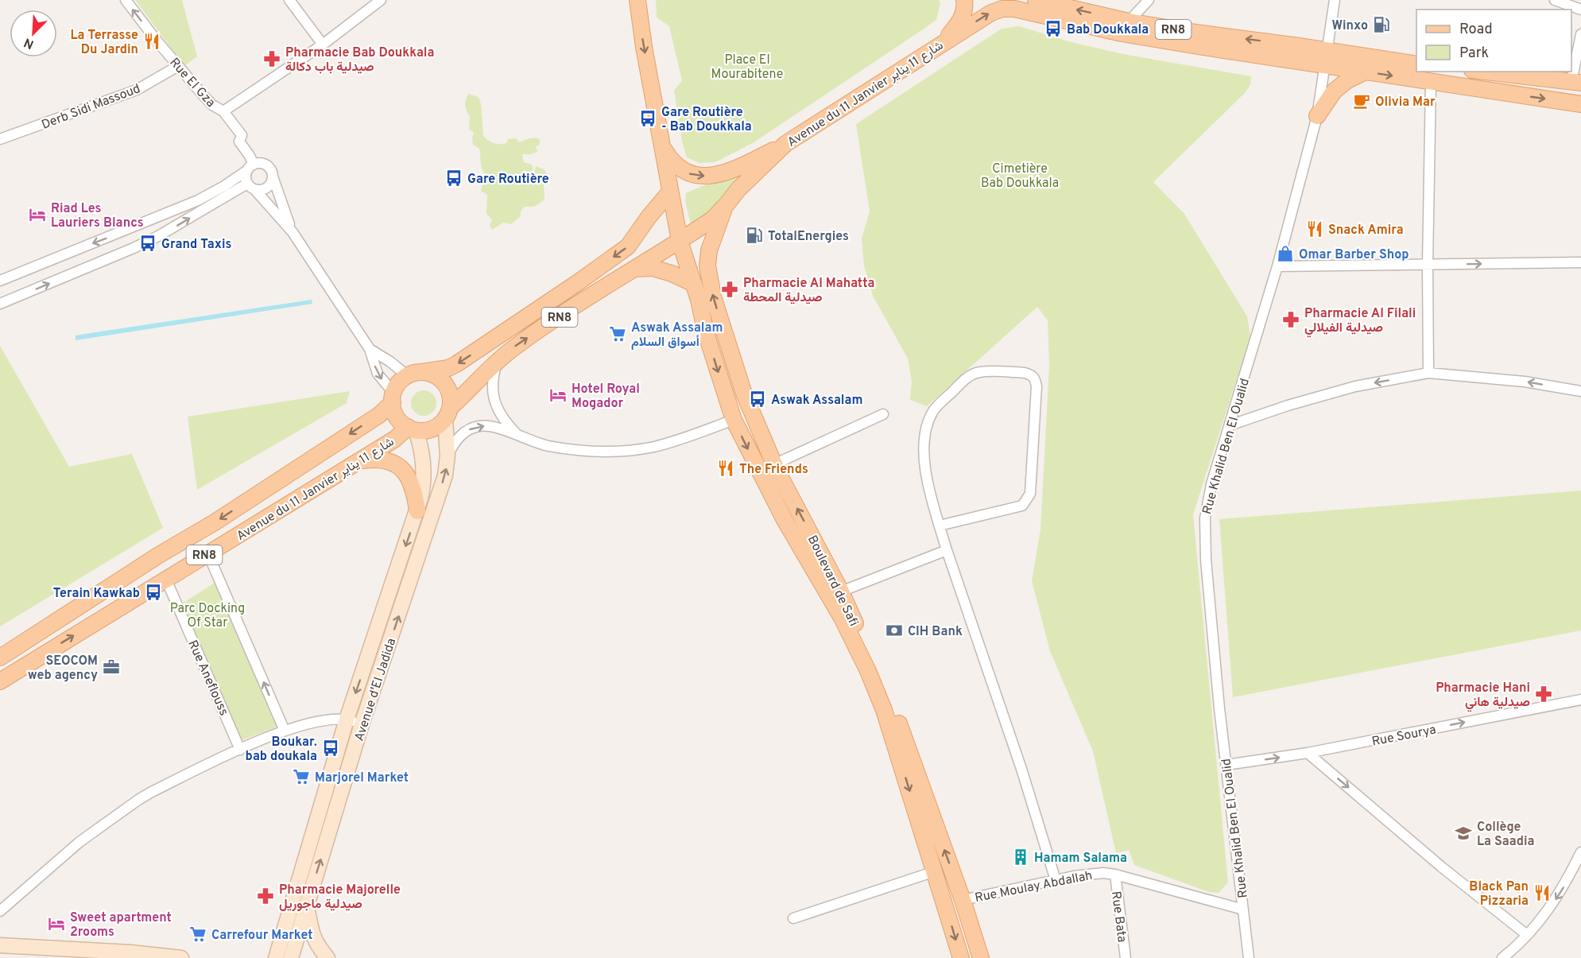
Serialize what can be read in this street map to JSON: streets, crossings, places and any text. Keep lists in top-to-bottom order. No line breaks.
{"streets":{"main road":["RN8","Avenue du 11 Janvier شارع 11 يناير","Boulevard de Safi","Avenue d'El Jadida"],"street":["Rue El Gza","Derb Sidi Massoud","Rue Khalid Ben El Oualid","Rue Aneflouss","Rue Sourya","Rue Moulay Abdallah","Rue Bata"]},"crossings":[["RN8","Avenue du 11 Janvier شارع 11 يناير"],["RN8","Rue Khalid Ben El Oualid"],["RN8","Boulevard de Safi"],["RN8","Avenue d'El Jadida"],["Rue El Gza","Derb Sidi Massoud"],["Avenue du 11 Janvier شارع 11 يناير","Rue Khalid Ben El Oualid"],["Avenue du 11 Janvier شارع 11 يناير","Boulevard de Safi"],["Avenue du 11 Janvier شارع 11 يناير","Rue Aneflouss"],["Avenue du 11 Janvier شارع 11 يناير","Avenue d'El Jadida"],["Rue Khalid Ben El Oualid","Rue Sourya"],["Rue Khalid Ben El Oualid","Rue Moulay Abdallah"],["Boulevard de Safi","Rue Moulay Abdallah"],["Rue Moulay Abdallah","Rue Bata"]],"one_way":["Rue El Gza","Rue Sourya"],"parks":["Place El Mourabitene","Cimetière Bab Doukkala","Parc Docking Of Star"],"places":{"fuel station":["Winxo","TotalEnergies"],"bus stop":["Bab Doukkala","Gare Routière - Bab Doukkala","Gare Routière","Grand Taxis","Aswak Assalam","Terain Kawkab","Boukar. bab doukala"],"restaurant":["La Terrasse Du Jardin","Snack Amira","The Friends","Black Pan Pizzaria"],"pharmacy":["Pharmacie Bab Doukkala صيدلية باب دكالة","Pharmacie Al Mahatta صيدلية المحطة","Pharmacie Al Filali صيدلية الفيلالي","Pharmacie Hani صيدلية هاني","Pharmacie Majorelle صيدلية ماجوريل"],"cafe":["Olivia Mar"],"hotel":["Riad Les Lauriers Blancs","Hotel Royal Mogador","Sweet apartment 2rooms"],"shop":["Omar Barber Shop"],"supermarket":["Aswak Assalam أسواق السلام","Marjorel Market","Carrefour Market"],"bank":["CIH Bank"],"office":["SEOCOM web agency"],"school or university":["Collège La Saadia"],"building":["Hamam Salama"]},"legend":["Road","Park"],"north":"bottom left"}
